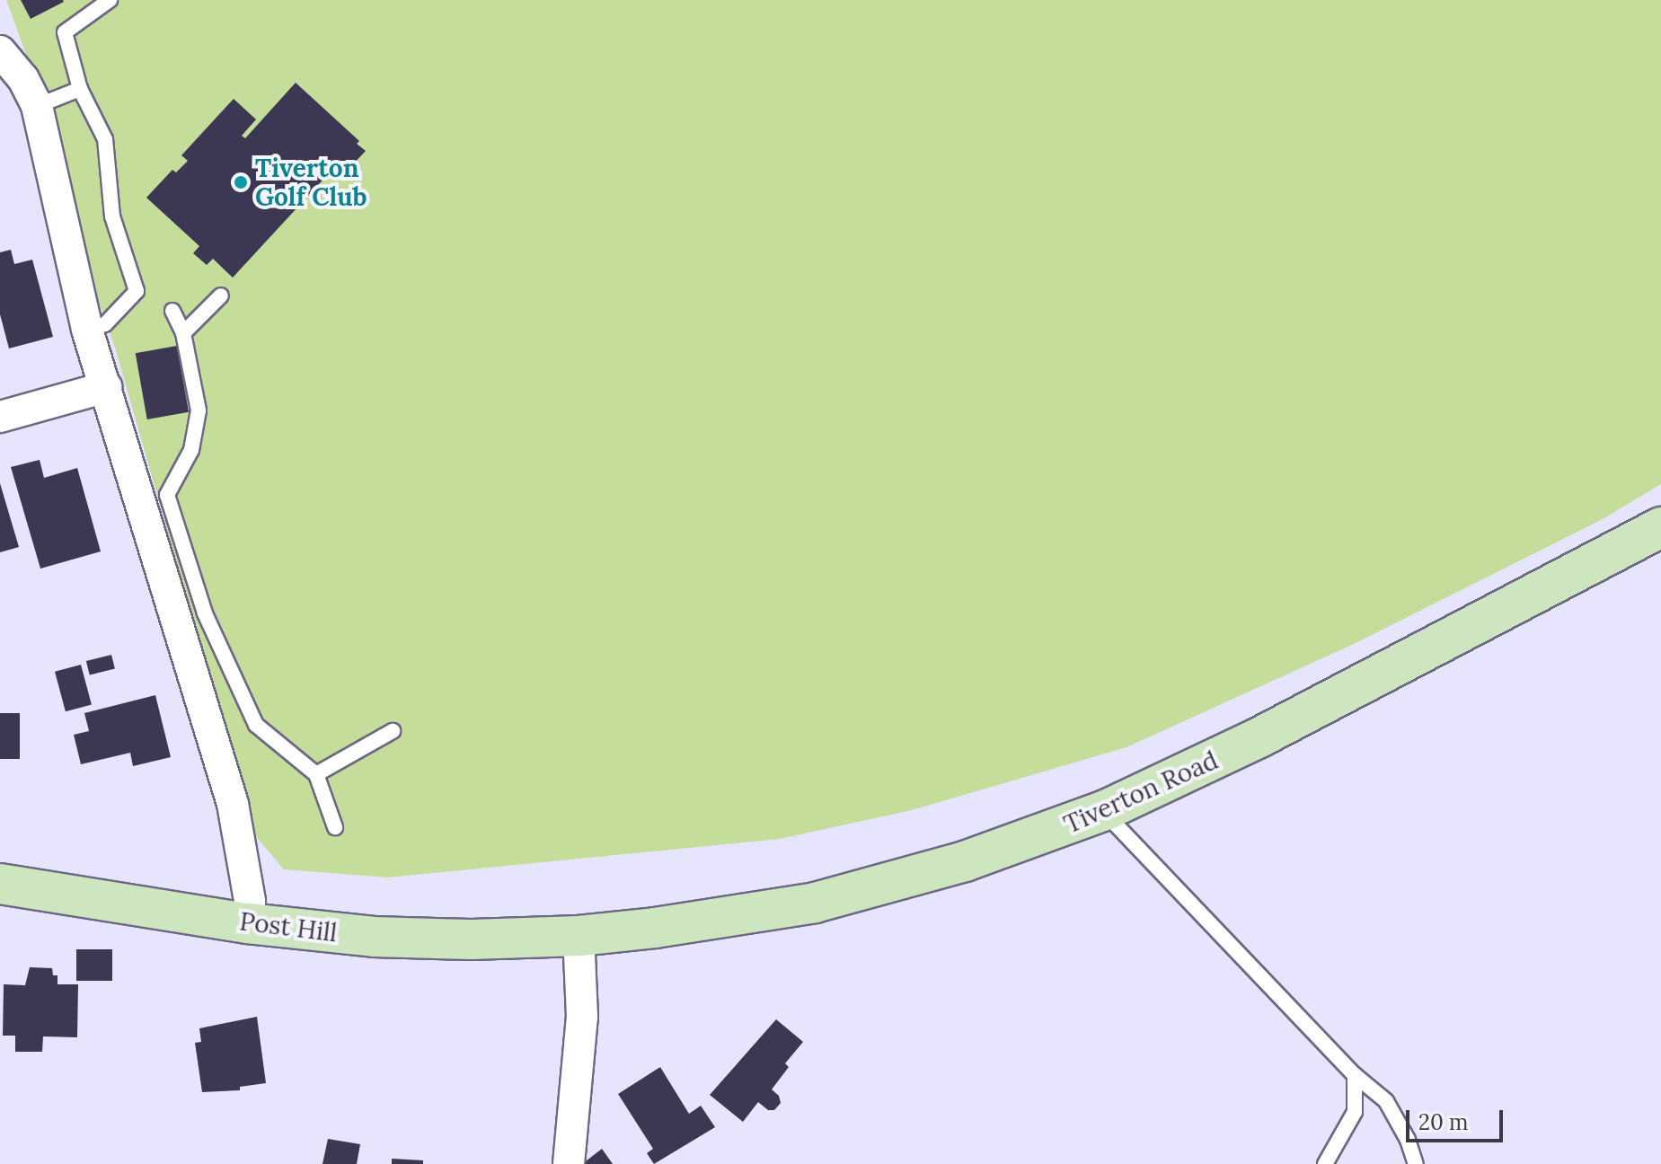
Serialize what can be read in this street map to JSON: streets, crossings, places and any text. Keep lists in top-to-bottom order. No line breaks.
{"streets":{"street":["Tiverton Road","Post Hill"]},"crossings":[["Tiverton Road","Post Hill"]],"places":["Tiverton Golf Club"],"scale_bar":"20 m"}
